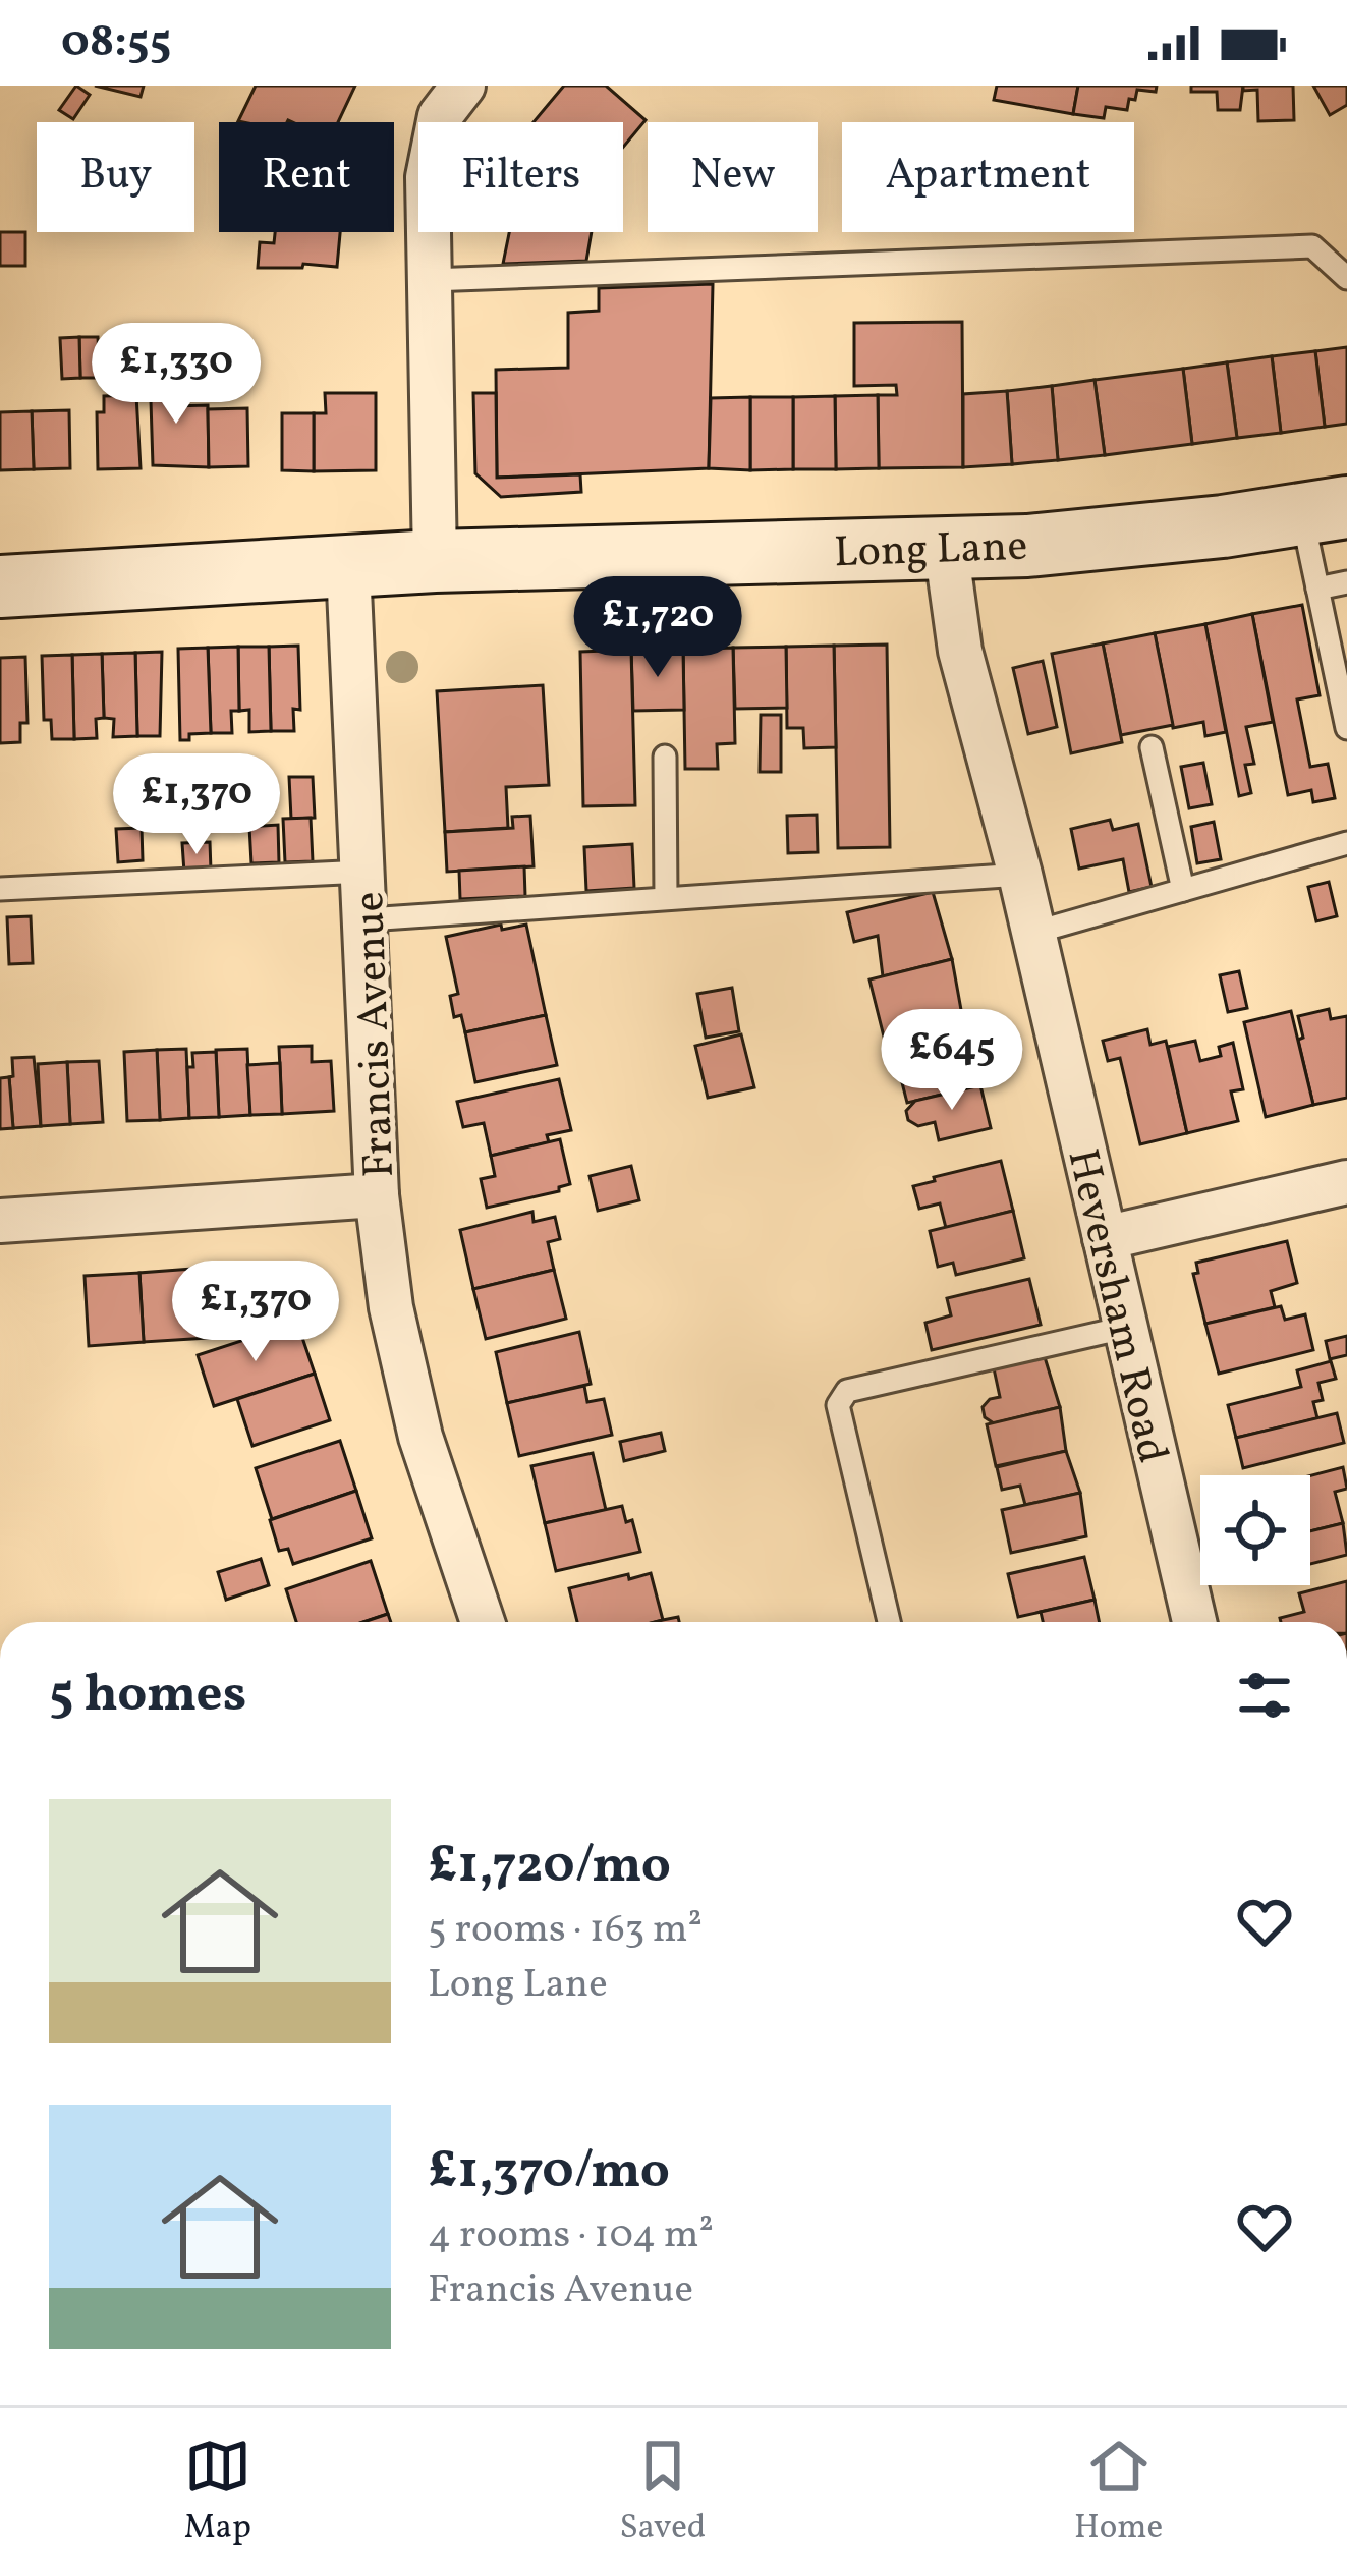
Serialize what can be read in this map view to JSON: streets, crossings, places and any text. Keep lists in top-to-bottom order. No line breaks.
{"streets":{"street":["Long Lane","Francis Avenue","Heversham Road"]},"crossings":[["Long Lane","Francis Avenue"],["Long Lane","Heversham Road"]],"page":{"status":"08:55","chip":["Buy","Rent","Filters","New","Apartment"],"price":["£1,330","£1,720","£1,370","£645","£1,370"],"heading":"5 homes","list":[{"name":"£1,720/mo","note":"5 rooms · 163 m² · Long Lane"},{"name":"£1,370/mo","note":"4 rooms · 104 m² · Francis Avenue"}],"tabs":["Map","Saved","Home"]}}
